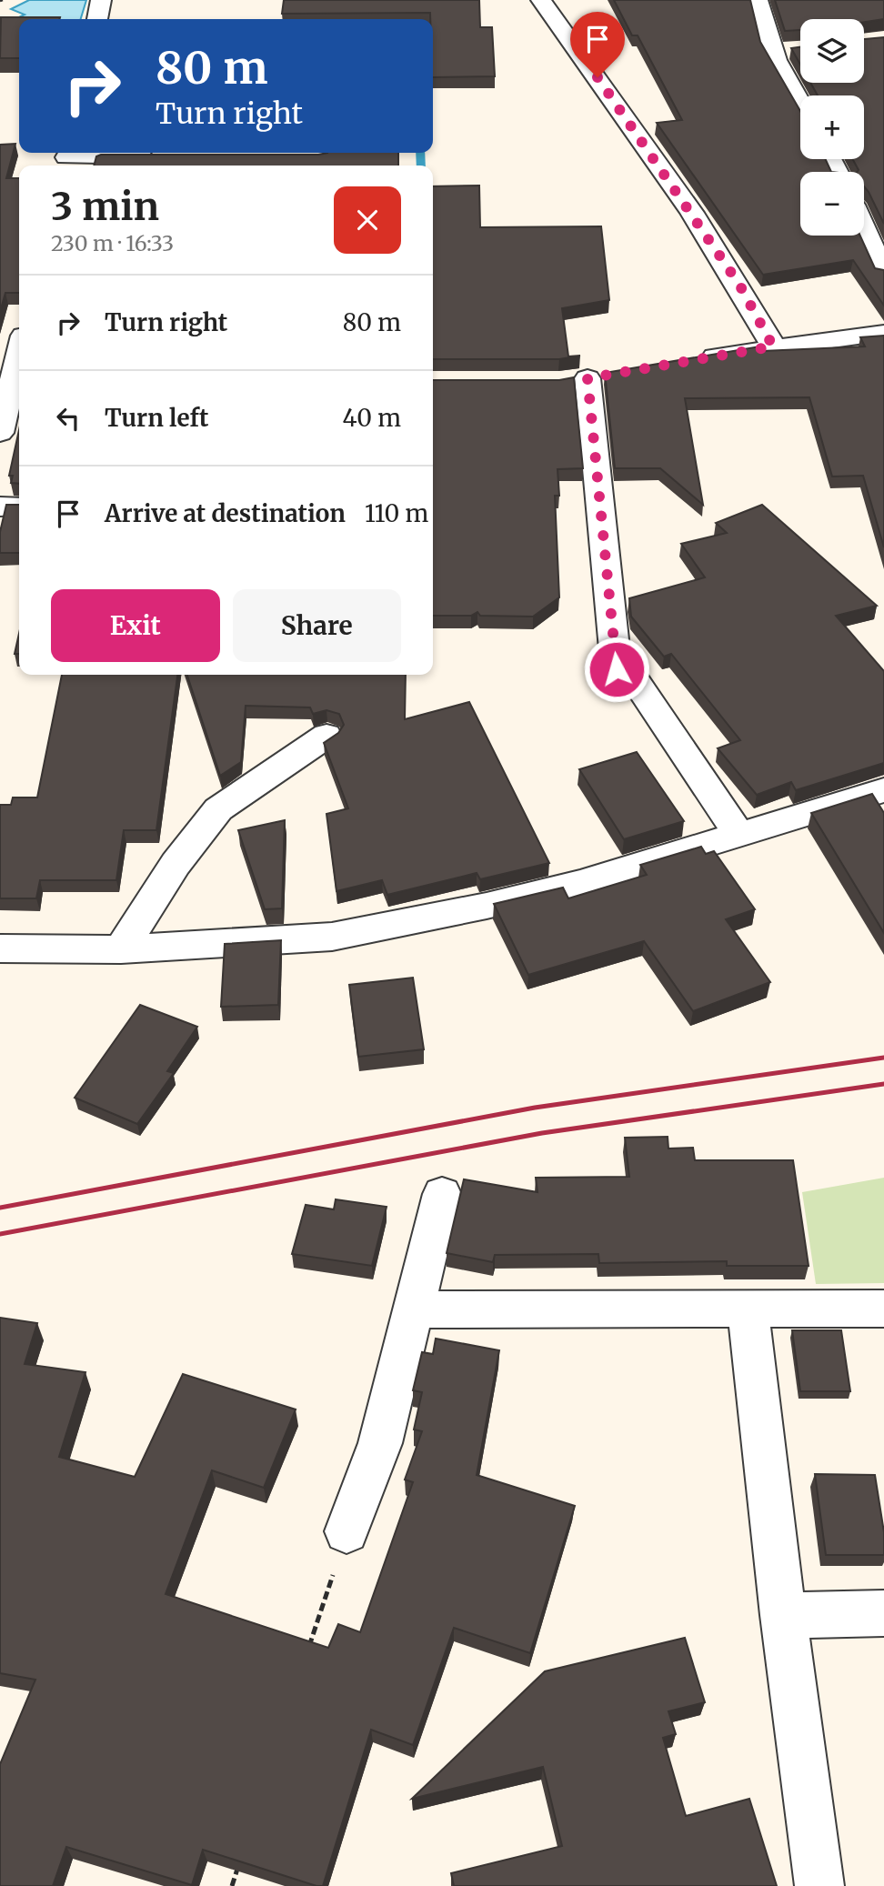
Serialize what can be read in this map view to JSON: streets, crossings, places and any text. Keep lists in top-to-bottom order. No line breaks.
{"page":{"map_buttons":["+","−"],"turn":["80 m","Turn right"],"heading":["3 min","230 m · 16:33"],"list":[{"name":"Turn right","value":"80 m"},{"name":"Turn left","value":"40 m"},{"name":"Arrive at destination","value":"110 m"}],"buttons":["Exit","Share"]}}
